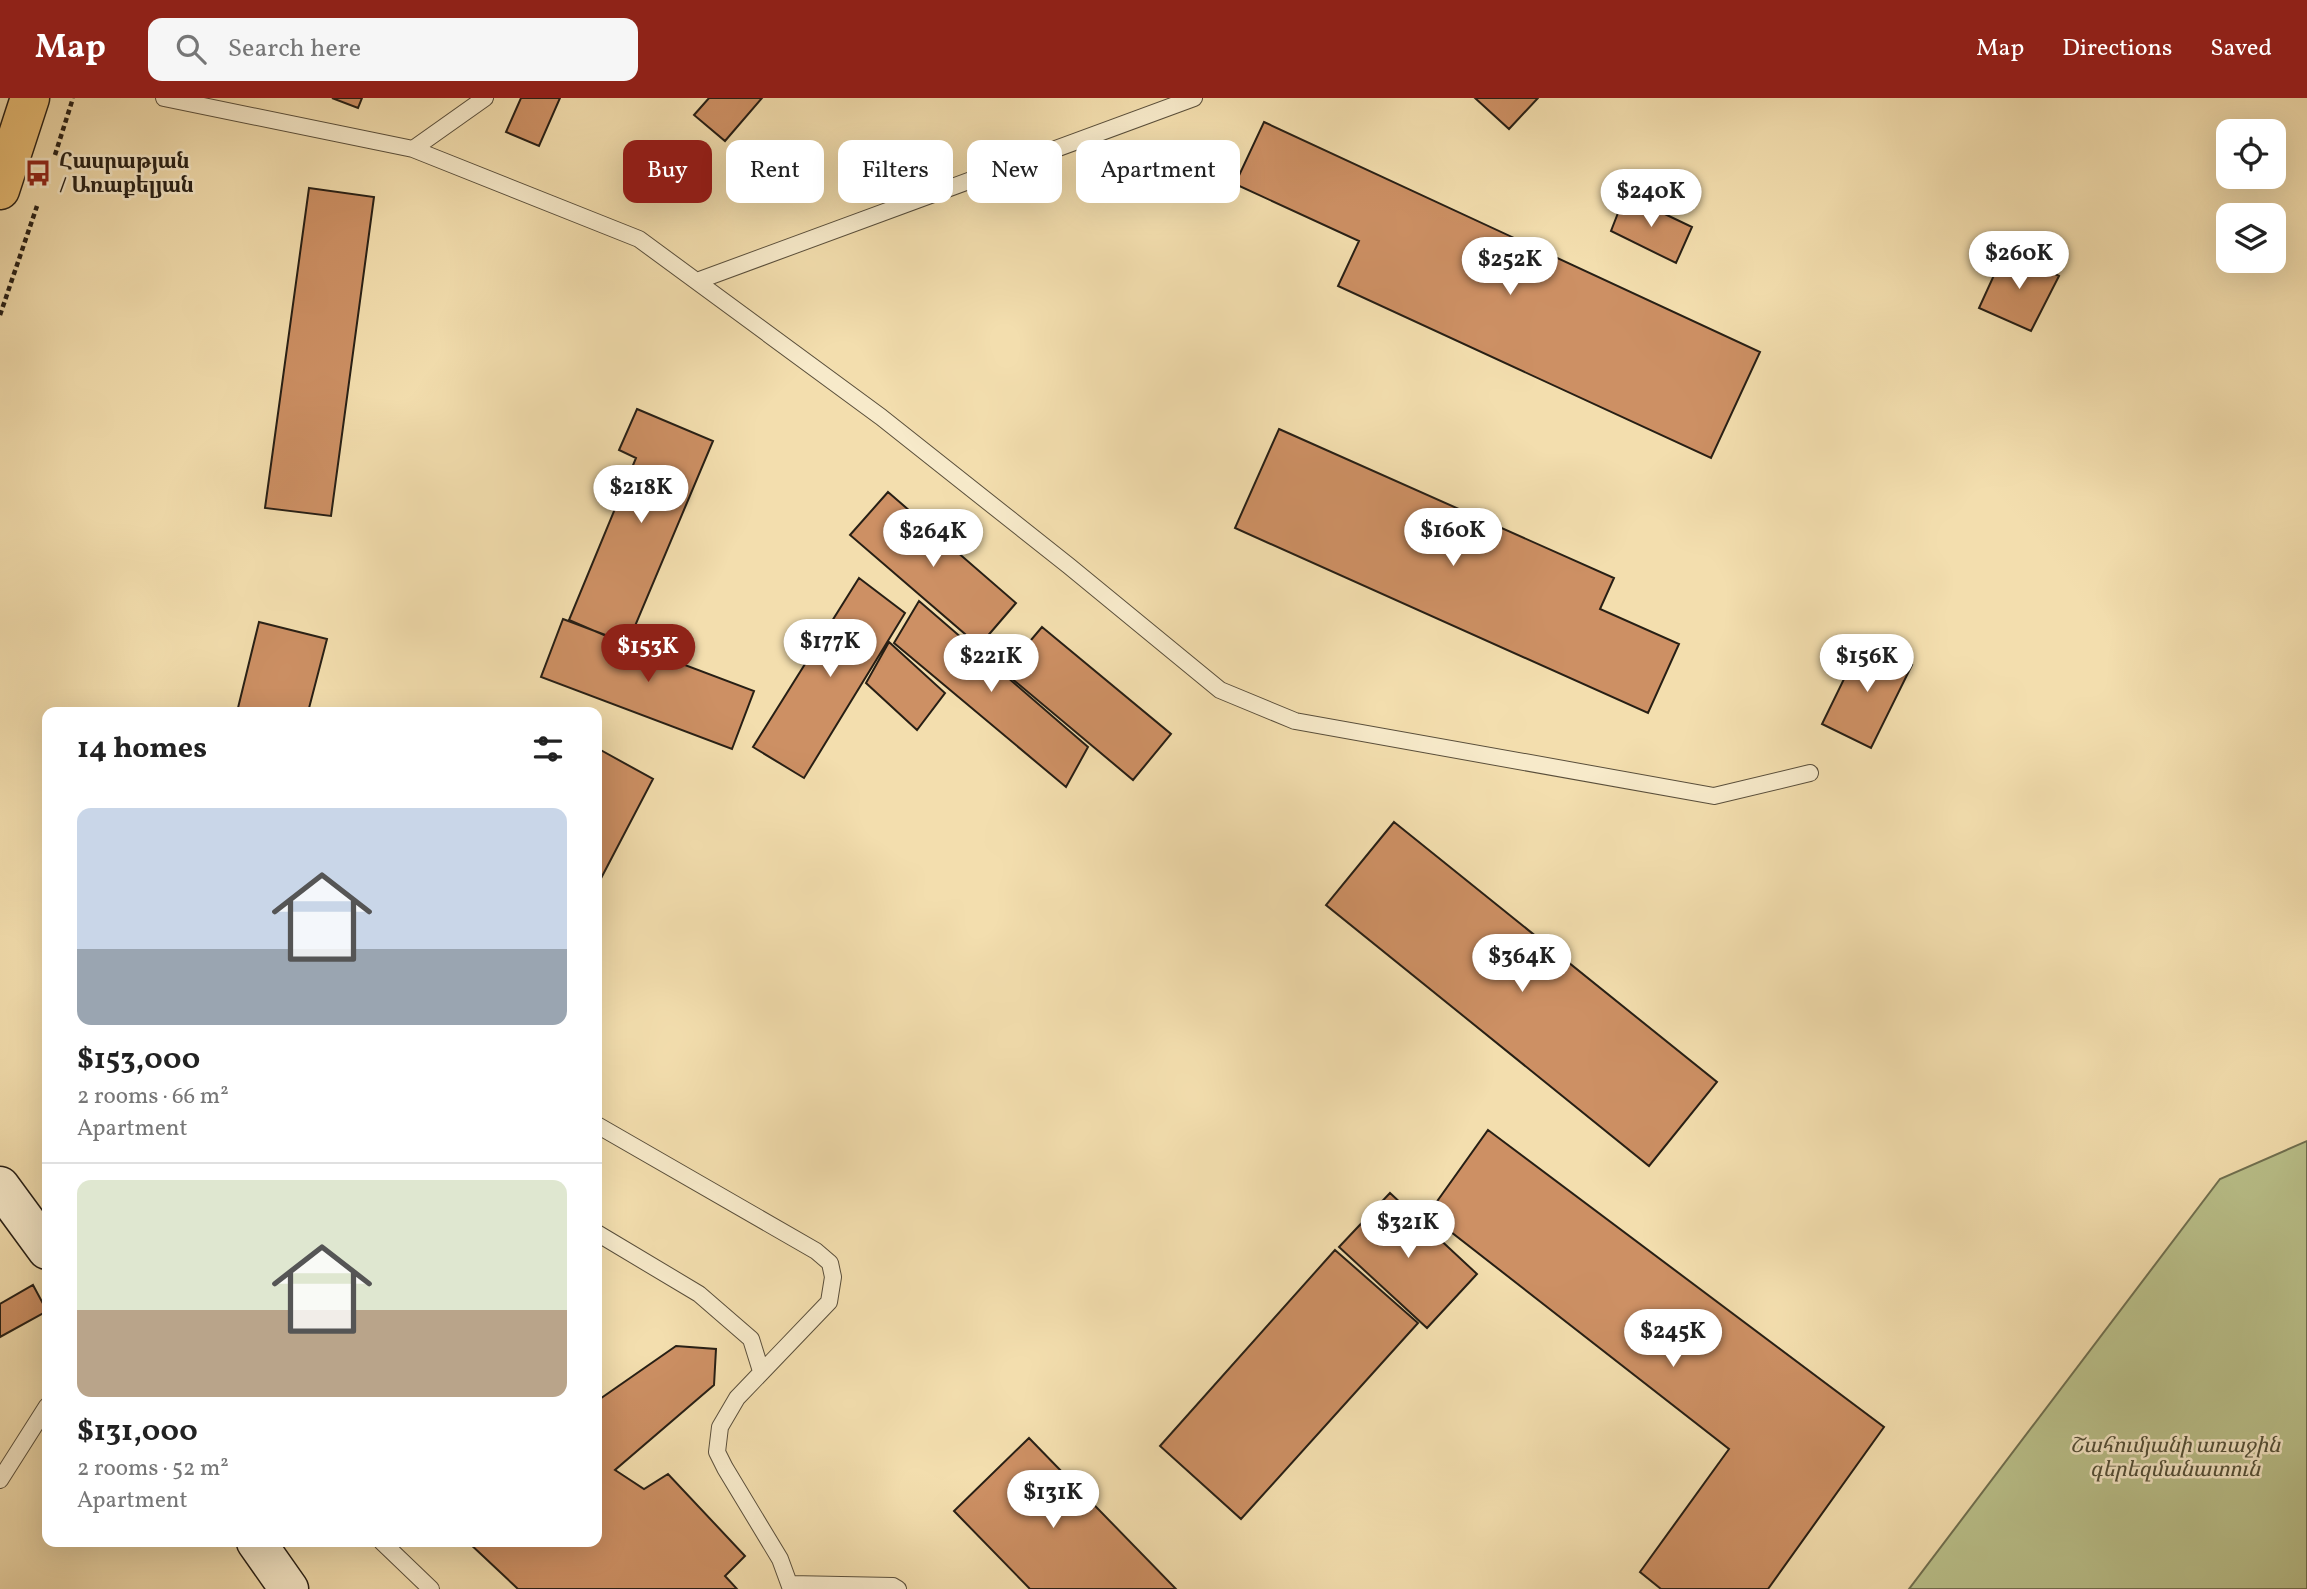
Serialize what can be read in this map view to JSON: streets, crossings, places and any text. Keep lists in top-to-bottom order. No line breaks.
{"parks":["Շահումյանի առաջին գերեզմանատուն"],"places":{"bus stop":["Հասրաթյան / Առաքելյան"]},"page":{"header":"Map","search":"Search here","nav":["Map","Directions","Saved"],"chip":["Buy","Rent","Filters","New","Apartment"],"price":["$240K","$260K","$252K","$218K","$160K","$264K","$177K","$153K","$221K","$156K","$364K","$321K","$245K","$131K"],"heading":"14 homes","list":[{"name":"$153,000","note":"2 rooms · 66 m² · Apartment"},{"name":"$131,000","note":"2 rooms · 52 m² · Apartment"}]}}
